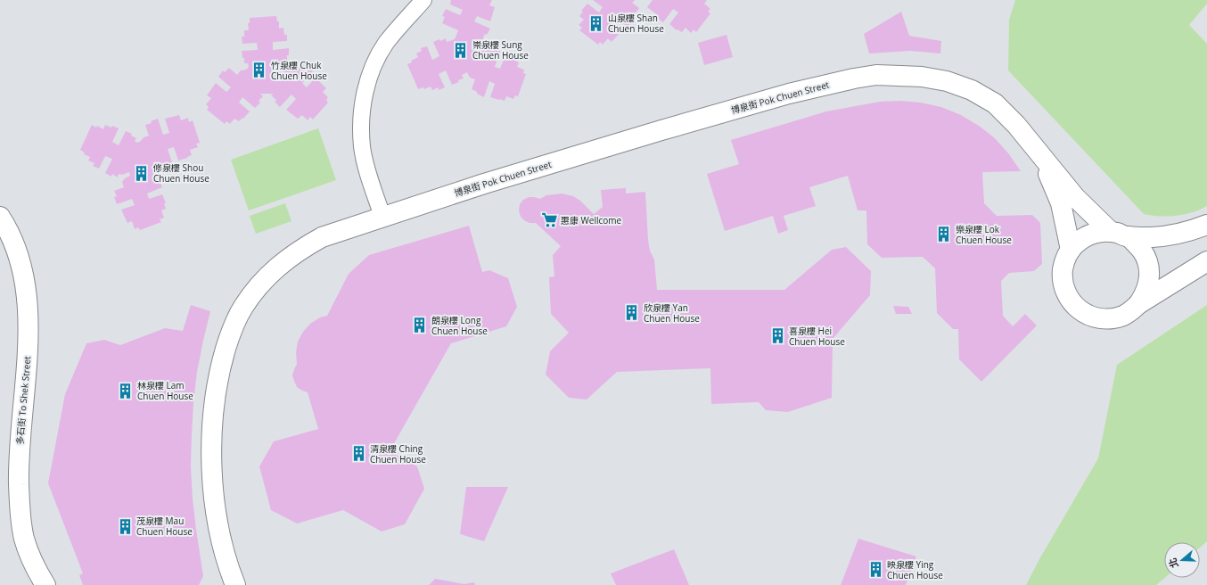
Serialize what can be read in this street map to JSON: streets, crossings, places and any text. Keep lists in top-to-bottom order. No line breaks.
{"streets":{"street":["博泉街 Pok Chuen Street","多石街 To Shek Street"]},"places":{"building":["山泉樓 Shan Chuen House","崇泉樓 Sung Chuen House","竹泉樓 Chuk Chuen House","修泉樓 Shou Chuen House","樂泉樓 Lok Chuen House","欣泉樓 Yan Chuen House","朗泉樓 Long Chuen House","喜泉樓 Hei Chuen House","林泉樓 Lam Chuen House","清泉樓 Ching Chuen House","茂泉樓 Mau Chuen House","映泉樓 Ying Chuen House"],"supermarket":["惠康 Wellcome"]},"north":"left"}
